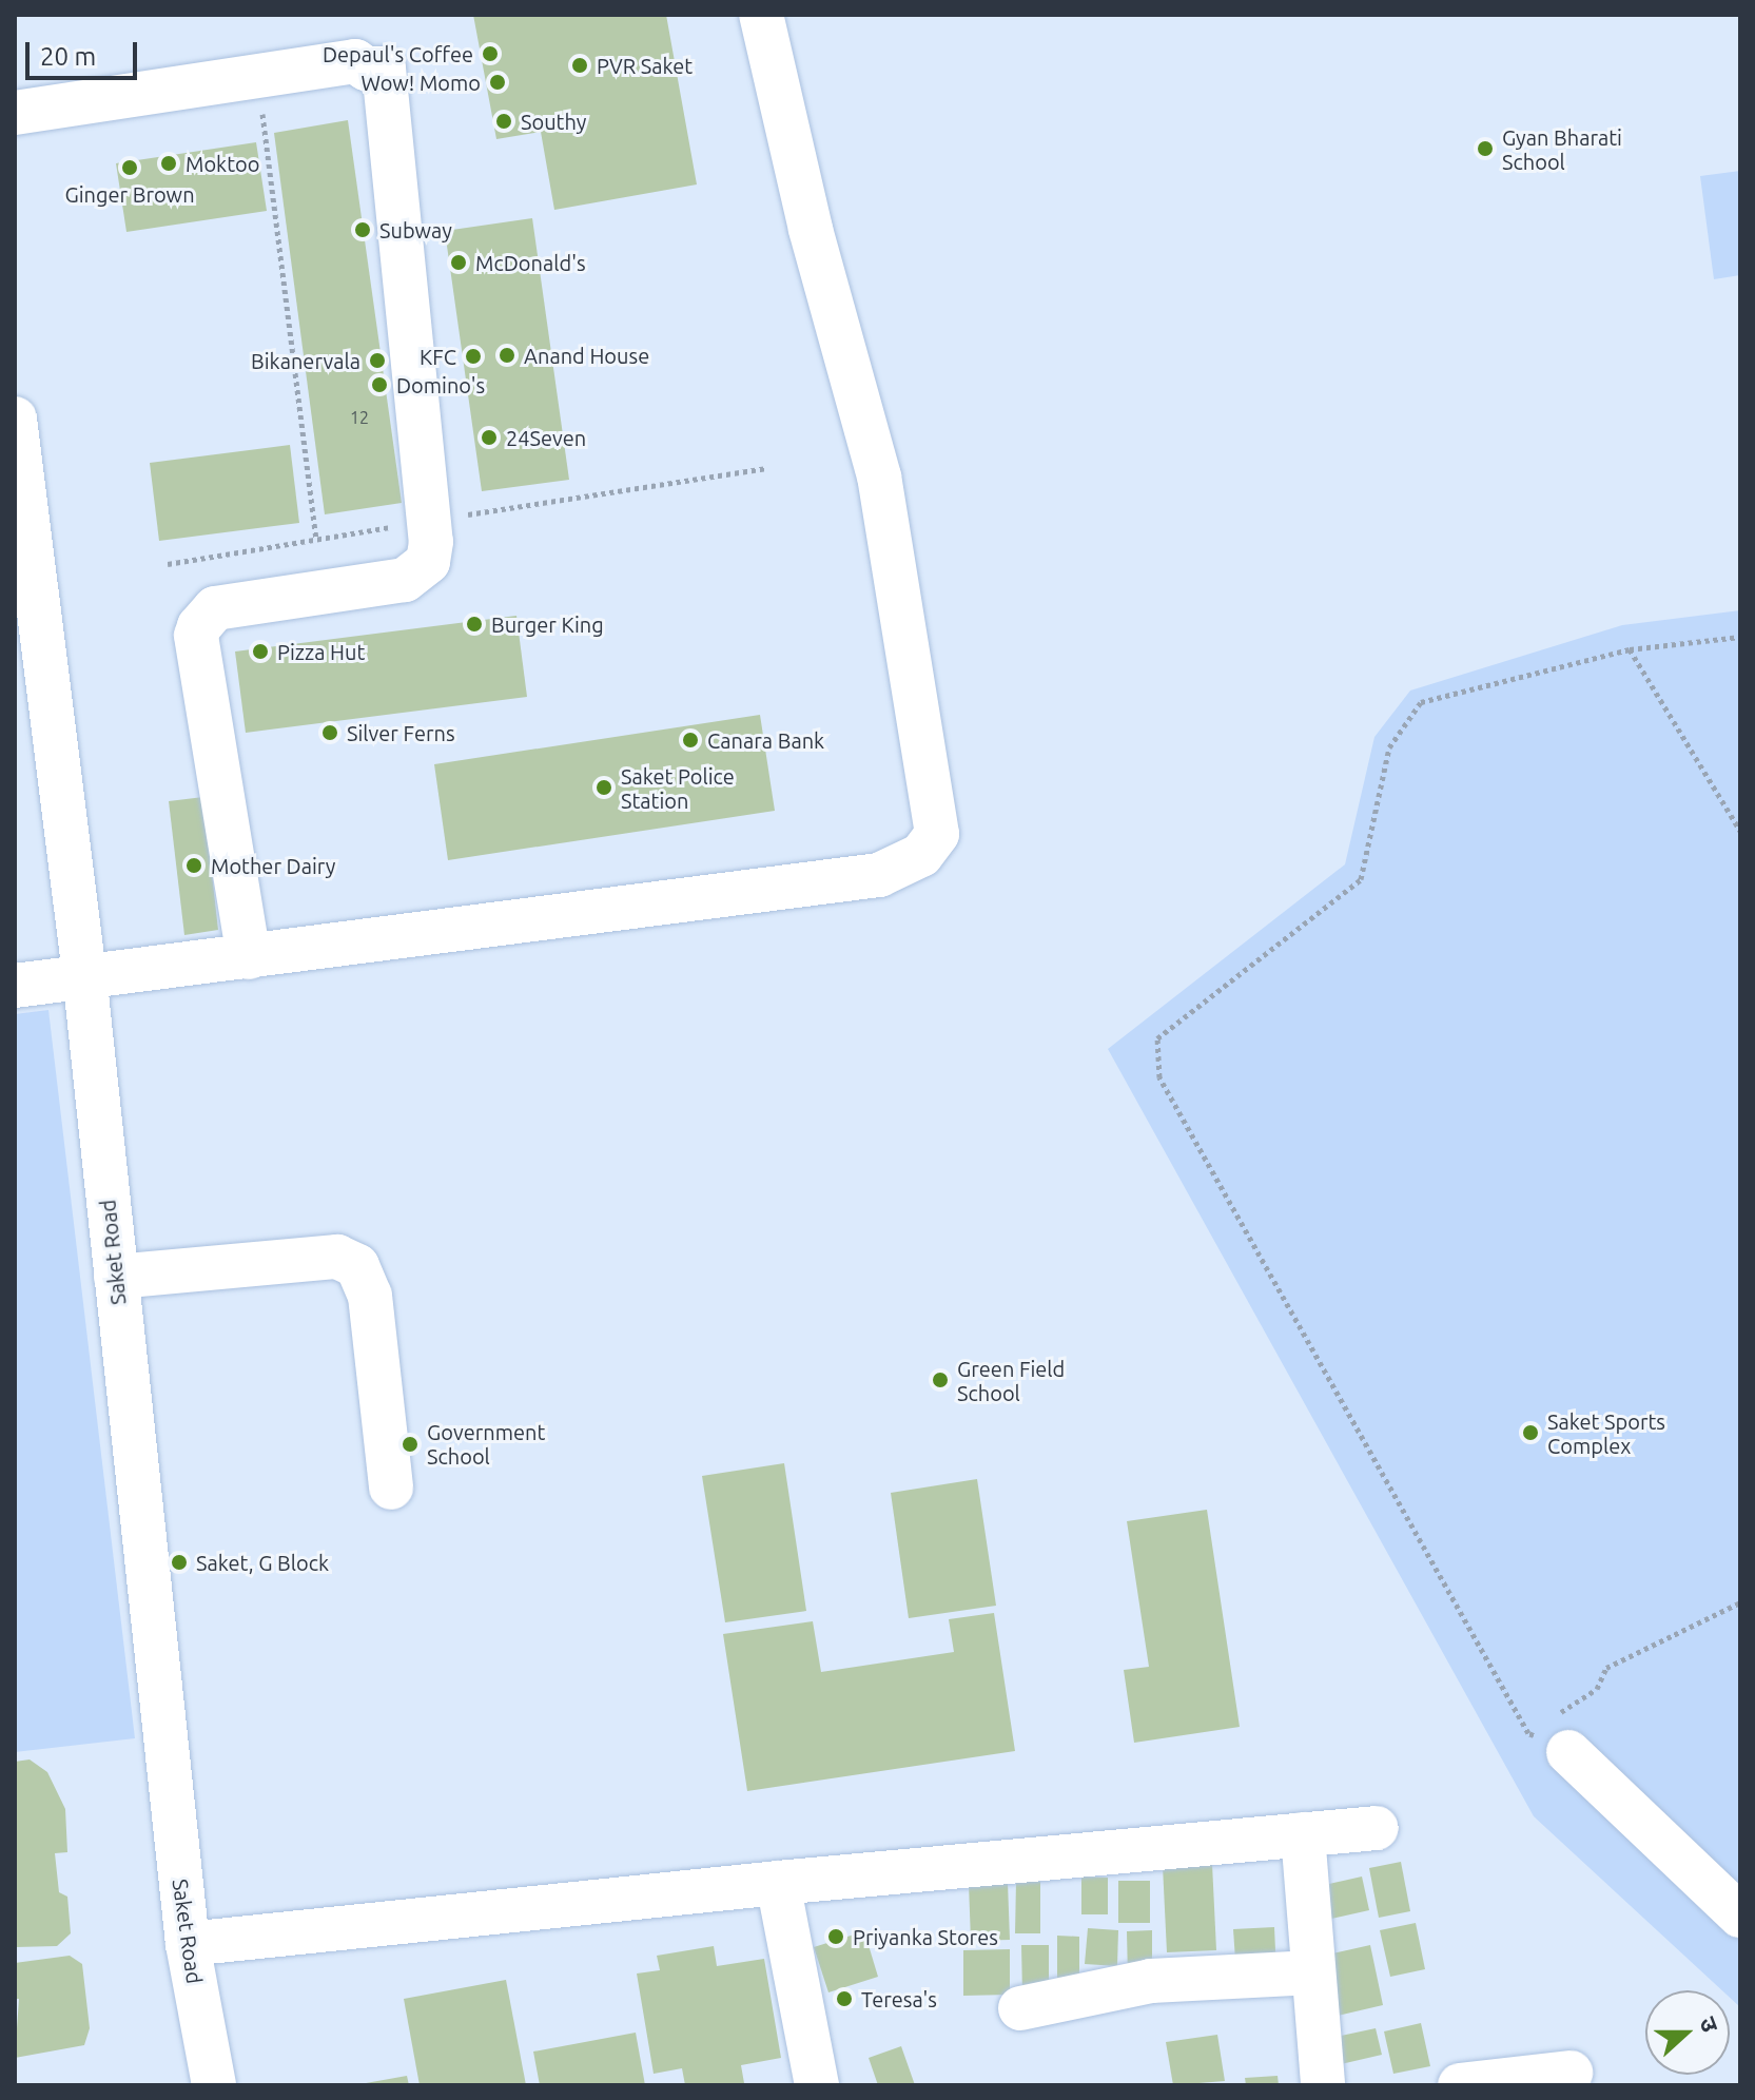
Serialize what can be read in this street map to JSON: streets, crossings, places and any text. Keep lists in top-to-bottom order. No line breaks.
{"streets":{"street":["Saket Road"]},"places":["Depaul's Coffee","PVR Saket","Wow! Momo","Southy","Gyan Bharati School","Moktoo","Ginger Brown","Subway","McDonald's","Anand House","KFC","Bikanervala","Domino's","24Seven","Burger King","Pizza Hut","Silver Ferns","Canara Bank","Saket Police Station","Mother Dairy","Green Field School","Saket Sports Complex","Government School","Saket, G Block","Priyanka Stores","Teresa's"],"house_numbers":["12"],"scale_bar":"20 m","north":"right"}
